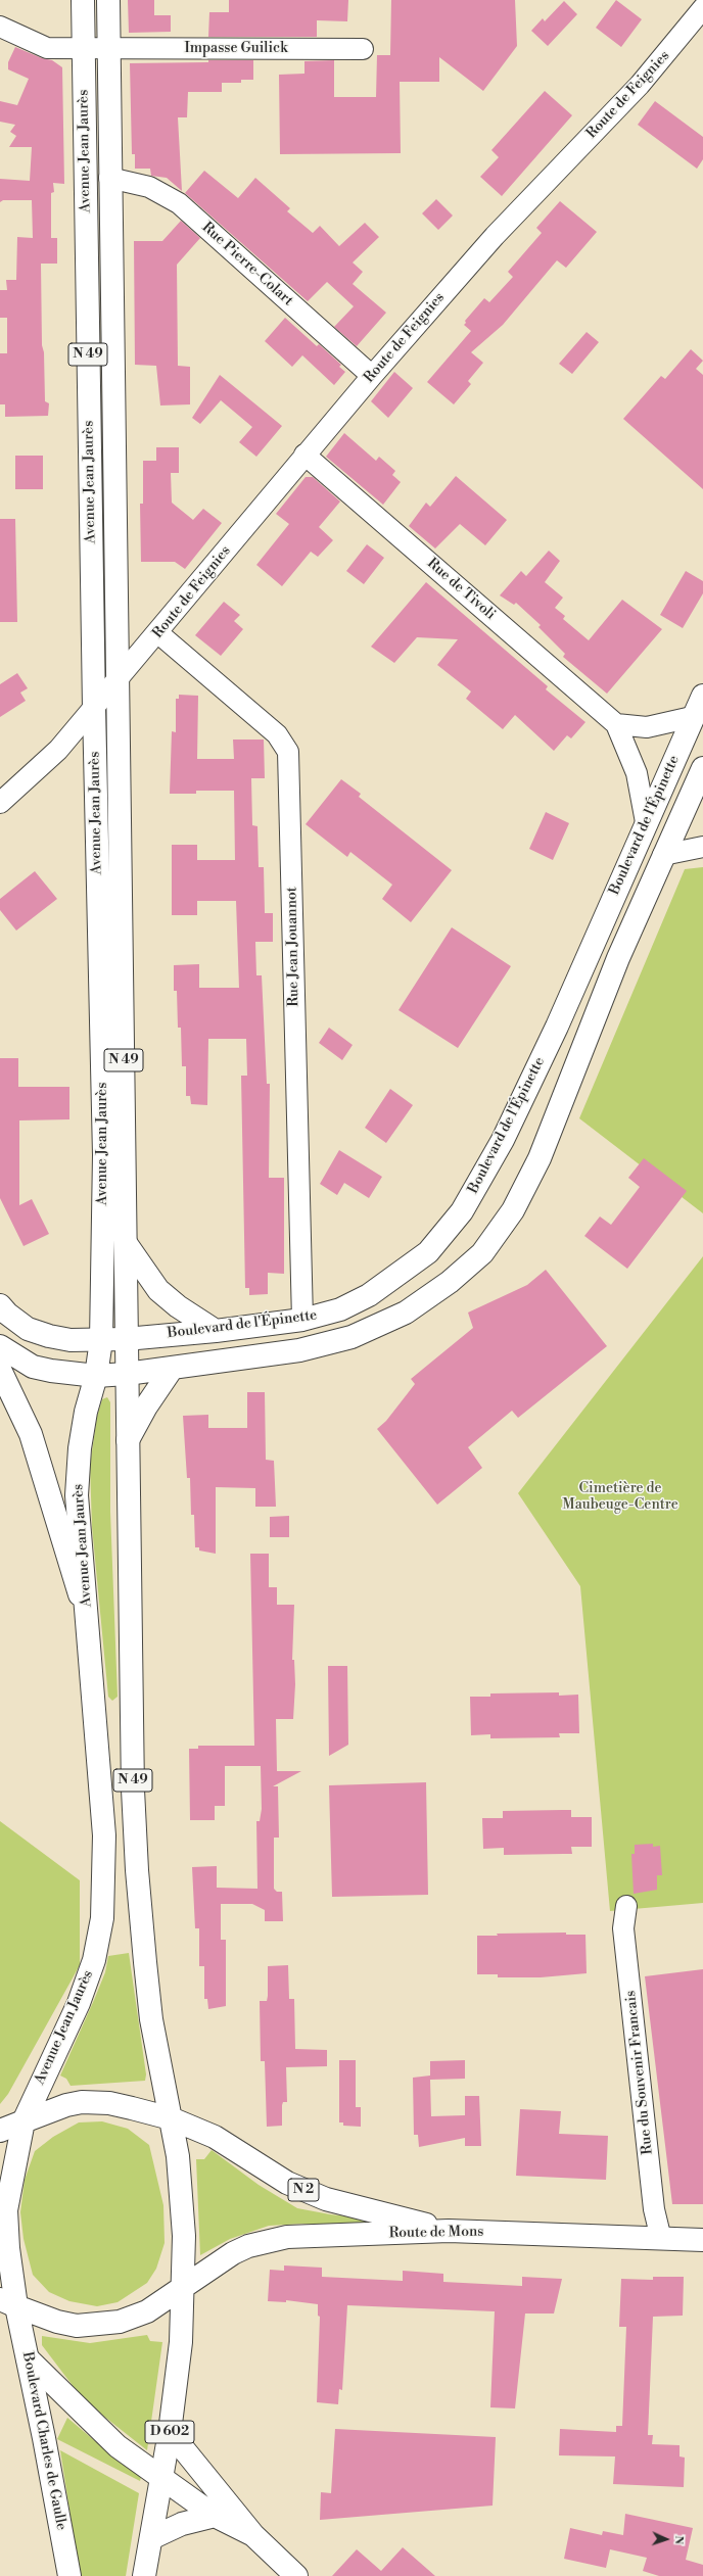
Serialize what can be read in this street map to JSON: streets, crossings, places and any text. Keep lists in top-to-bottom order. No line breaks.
{"streets":{"main road":["Avenue Jean Jaurès","N 49","Boulevard de l'Épinette","N 2","Route de Mons","D 602","Boulevard Charles de Gaulle"],"street":["Impasse Guilick","Route de Feignies","Rue Pierre-Colart","Rue de Tivoli","Rue Jean Jouannot","Rue du Souvenir Francais"]},"crossings":[["Impasse Guilick","Avenue Jean Jaurès"],["Route de Feignies","Avenue Jean Jaurès"],["Route de Feignies","Rue Pierre-Colart"],["Route de Feignies","Rue de Tivoli"],["Route de Feignies","Rue Jean Jouannot"],["Avenue Jean Jaurès","Rue Pierre-Colart"],["Avenue Jean Jaurès","Boulevard de l'Épinette"],["Avenue Jean Jaurès","N 2"],["Avenue Jean Jaurès","Route de Mons"],["Avenue Jean Jaurès","D 602"],["Avenue Jean Jaurès","Boulevard Charles de Gaulle"],["Rue de Tivoli","Boulevard de l'Épinette"],["Boulevard de l'Épinette","Rue Jean Jouannot"],["Rue du Souvenir Francais","Route de Mons"],["N 2","Route de Mons"],["N 2","D 602"],["N 2","Boulevard Charles de Gaulle"],["Route de Mons","D 602"]],"parks":["Cimetière de Maubeuge-Centre"],"north":"right"}
